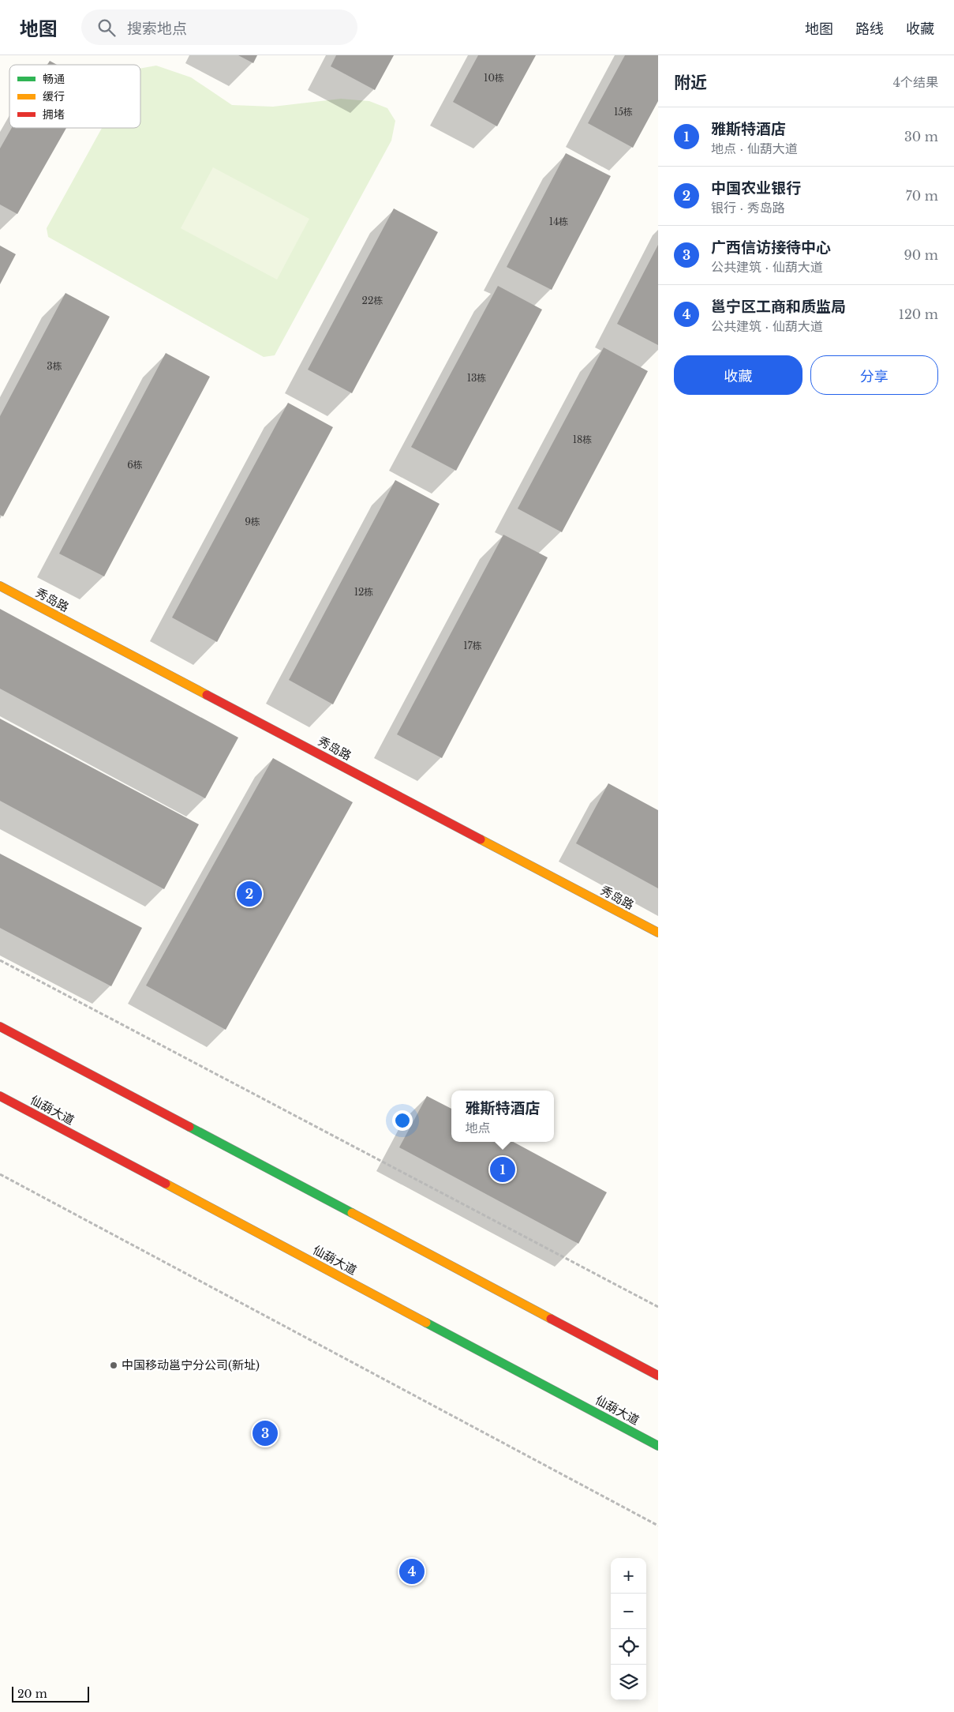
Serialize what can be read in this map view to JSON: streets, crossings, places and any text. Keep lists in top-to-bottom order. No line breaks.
{"streets":{"main road":["秀岛路","仙葫大道"]},"places":["中国移动邕宁分公司(新址)"],"house_numbers":["10栋","15栋","14栋","22栋","3栋","13栋","18栋","6栋","9栋","12栋","17栋"],"legend":["畅通","缓行","拥堵"],"scale_bar":"20 m","page":{"header":"地图","search":"搜索地点","nav":["地图","路线","收藏"],"heading":["附近","4个结果"],"list":[{"mark":"1","name":"雅斯特酒店","note":"地点 · 仙葫大道","value":"30 m"},{"mark":"2","name":"中国农业银行","note":"银行 · 秀岛路","value":"70 m"},{"mark":"3","name":"广西信访接待中心","note":"公共建筑 · 仙葫大道","value":"90 m"},{"mark":"4","name":"邕宁区工商和质监局","note":"公共建筑 · 仙葫大道","value":"120 m"}],"buttons":["收藏","分享"],"pins":["2","1","3","4"],"popup":["雅斯特酒店","地点"],"map_buttons":["+","−"],"scale":"20 m"}}
